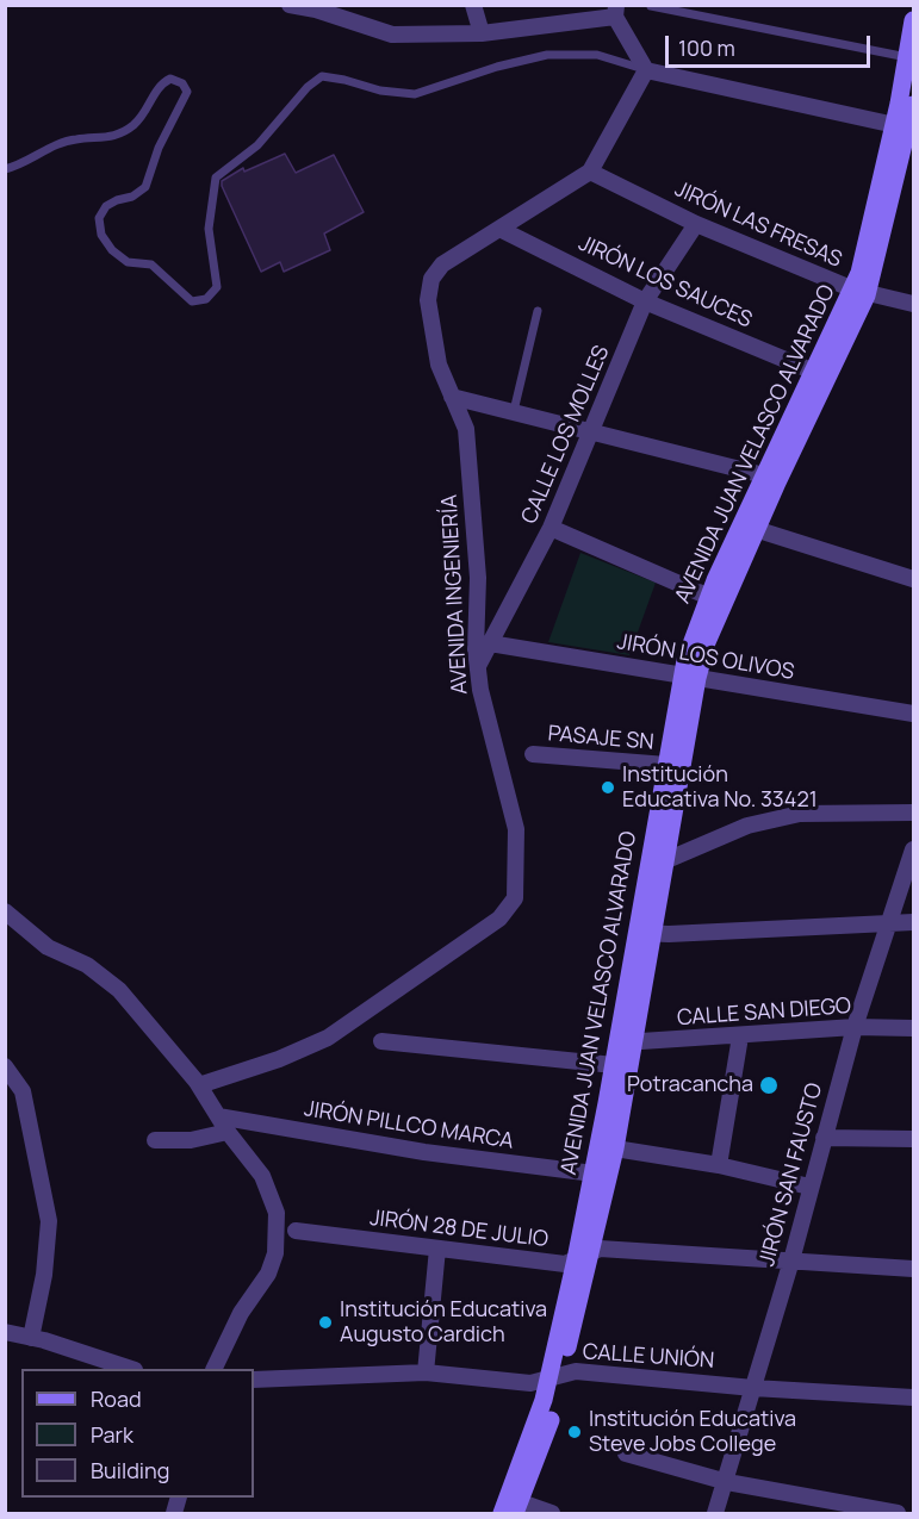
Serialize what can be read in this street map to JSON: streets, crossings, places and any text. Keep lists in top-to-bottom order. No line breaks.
{"streets":{"street":["JIRÓN LAS FRESAS","JIRÓN LOS SAUCES","CALLE LOS MOLLES","AVENIDA JUAN VELASCO ALVARADO","AVENIDA INGENIERÍA","JIRÓN LOS OLIVOS","PASAJE SN","CALLE SAN DIEGO","JIRÓN PILLCO MARCA","JIRÓN SAN FAUSTO","JIRÓN 28 DE JULIO","CALLE UNIÓN"]},"crossings":[["JIRÓN LAS FRESAS","CALLE LOS MOLLES"],["JIRÓN LAS FRESAS","AVENIDA JUAN VELASCO ALVARADO"],["JIRÓN LAS FRESAS","AVENIDA INGENIERÍA"],["JIRÓN LOS SAUCES","CALLE LOS MOLLES"],["JIRÓN LOS SAUCES","AVENIDA JUAN VELASCO ALVARADO"],["JIRÓN LOS SAUCES","AVENIDA INGENIERÍA"],["CALLE LOS MOLLES","AVENIDA INGENIERÍA"],["CALLE LOS MOLLES","JIRÓN LOS OLIVOS"],["AVENIDA JUAN VELASCO ALVARADO","JIRÓN LOS OLIVOS"],["AVENIDA JUAN VELASCO ALVARADO","PASAJE SN"],["AVENIDA JUAN VELASCO ALVARADO","CALLE SAN DIEGO"],["AVENIDA JUAN VELASCO ALVARADO","JIRÓN PILLCO MARCA"],["AVENIDA JUAN VELASCO ALVARADO","JIRÓN 28 DE JULIO"],["AVENIDA JUAN VELASCO ALVARADO","CALLE UNIÓN"],["CALLE SAN DIEGO","JIRÓN SAN FAUSTO"],["JIRÓN SAN FAUSTO","JIRÓN 28 DE JULIO"],["JIRÓN SAN FAUSTO","CALLE UNIÓN"]],"places":["Institución Educativa No. 33421","Potracancha","Institución Educativa Augusto Cardich","Institución Educativa Steve Jobs College"],"legend":["Road","Park","Building"],"scale_bar":"100 m"}
